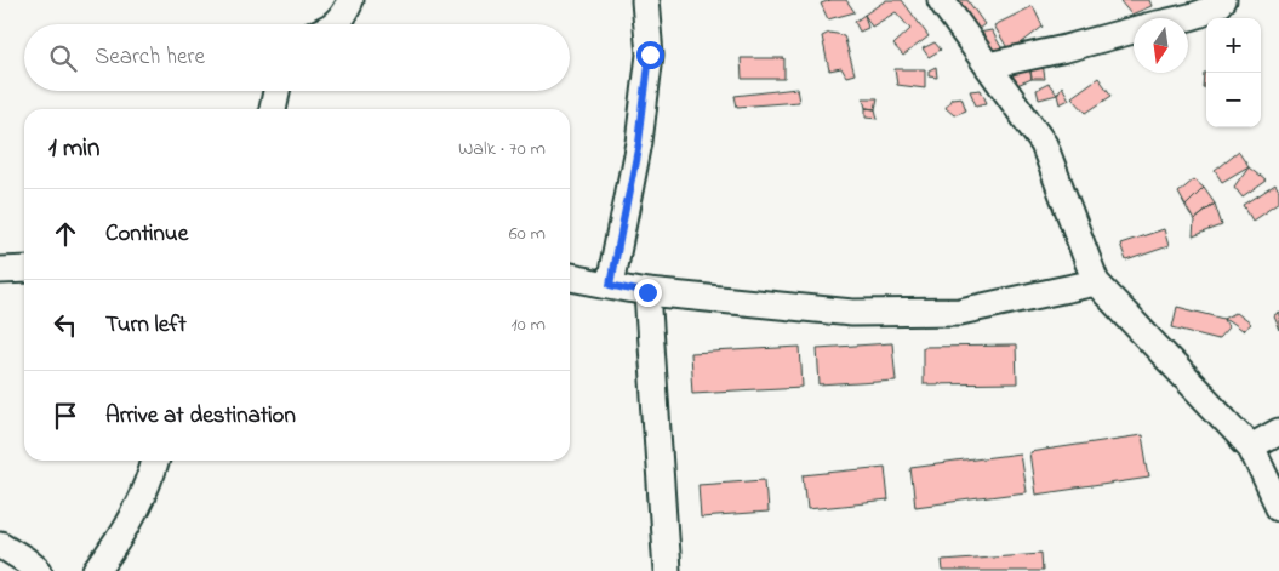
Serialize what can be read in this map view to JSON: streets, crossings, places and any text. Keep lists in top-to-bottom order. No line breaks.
{"north":"bottom","page":{"map_buttons":["+","−"],"search":"Search here","heading":["1 min","Walk · 70 m"],"list":[["Continue","60 m"],["Turn left","10 m"],"Arrive at destination"]}}
